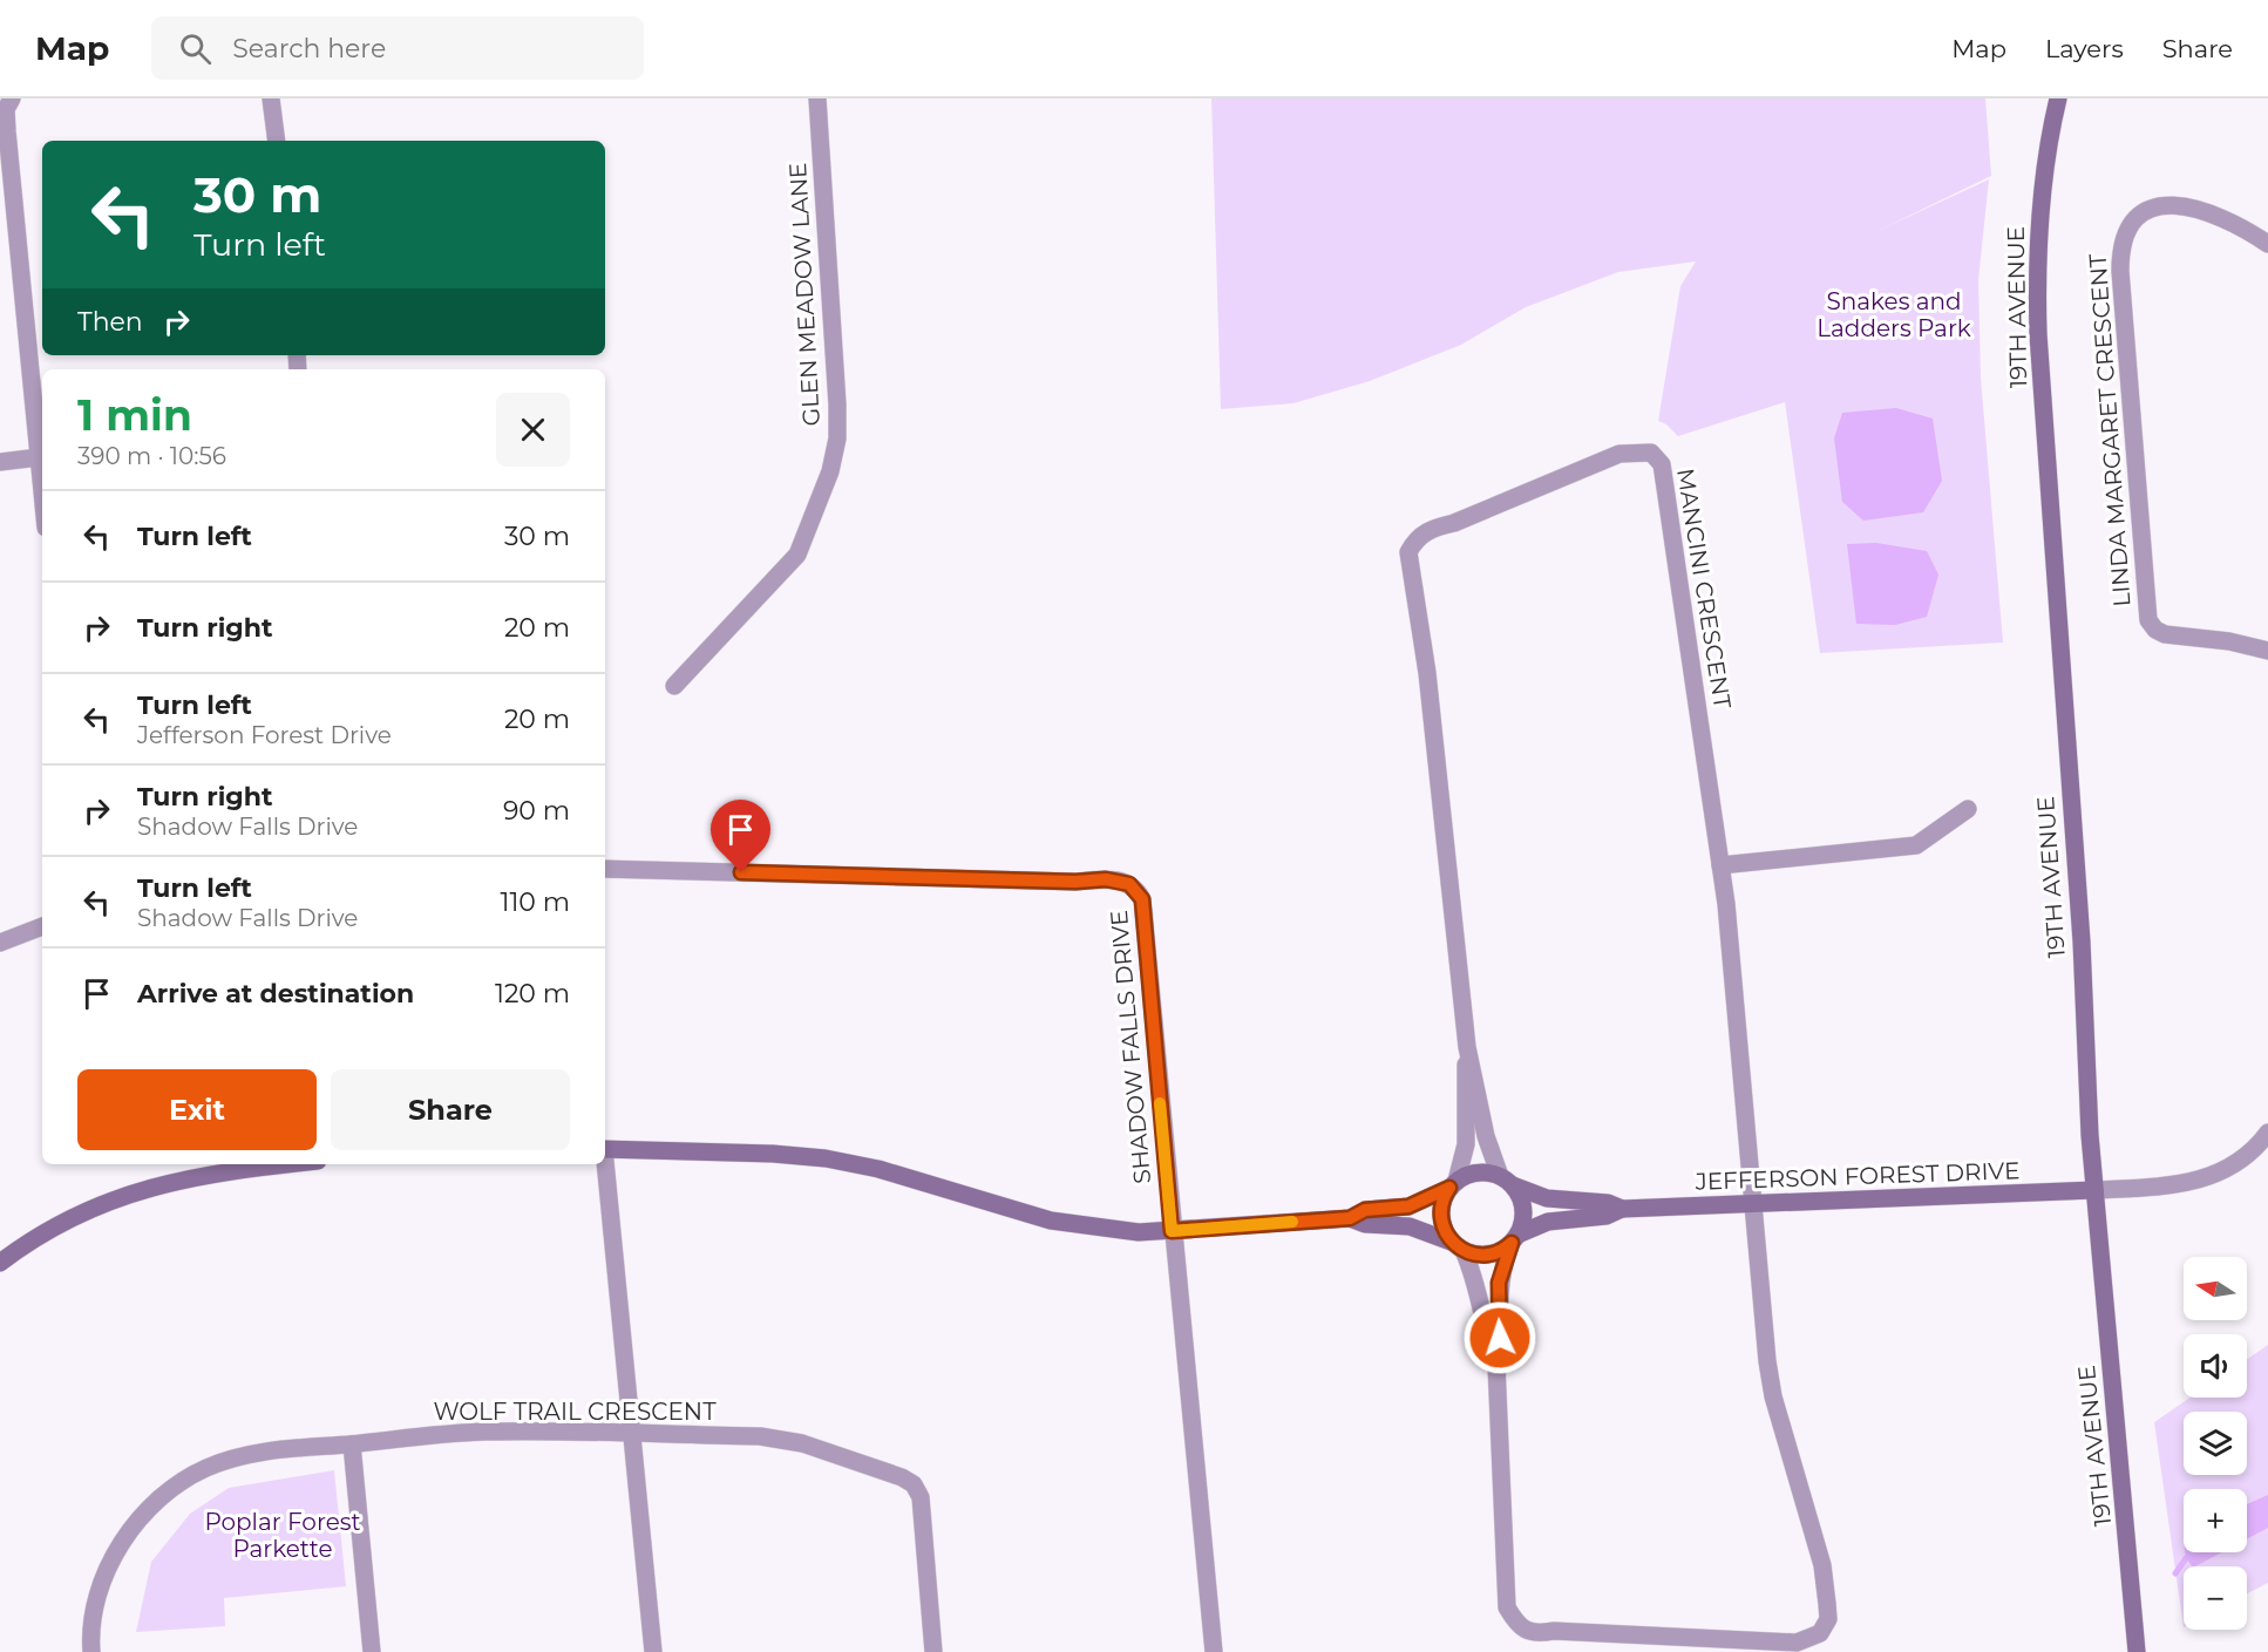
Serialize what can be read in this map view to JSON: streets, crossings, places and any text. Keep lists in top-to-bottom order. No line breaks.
{"streets":{"street":["GLEN MEADOW LANE","19TH AVENUE","LINDA MARGARET CRESCENT","MANCINI CRESCENT","SHADOW FALLS DRIVE","JEFFERSON FOREST DRIVE","WOLF TRAIL CRESCENT"]},"crossings":[["19TH AVENUE","JEFFERSON FOREST DRIVE"],["MANCINI CRESCENT","JEFFERSON FOREST DRIVE"]],"parks":["Snakes and Ladders Park","Poplar Forest Parkette"],"north":"left","page":{"header":"Map","search":"Search here","nav":["Map","Layers","Share"],"turn":["30 m","Turn left"],"then":"Then","heading":["1 min","390 m · 10:56"],"list":[{"name":"Turn left","value":"30 m"},{"name":"Turn right","value":"20 m"},{"name":"Turn left","note":"Jefferson Forest Drive","value":"20 m"},{"name":"Turn right","note":"Shadow Falls Drive","value":"90 m"},{"name":"Turn left","note":"Shadow Falls Drive","value":"110 m"},{"name":"Arrive at destination","value":"120 m"}],"buttons":["Exit","Share"],"map_buttons":["+","−"]}}
